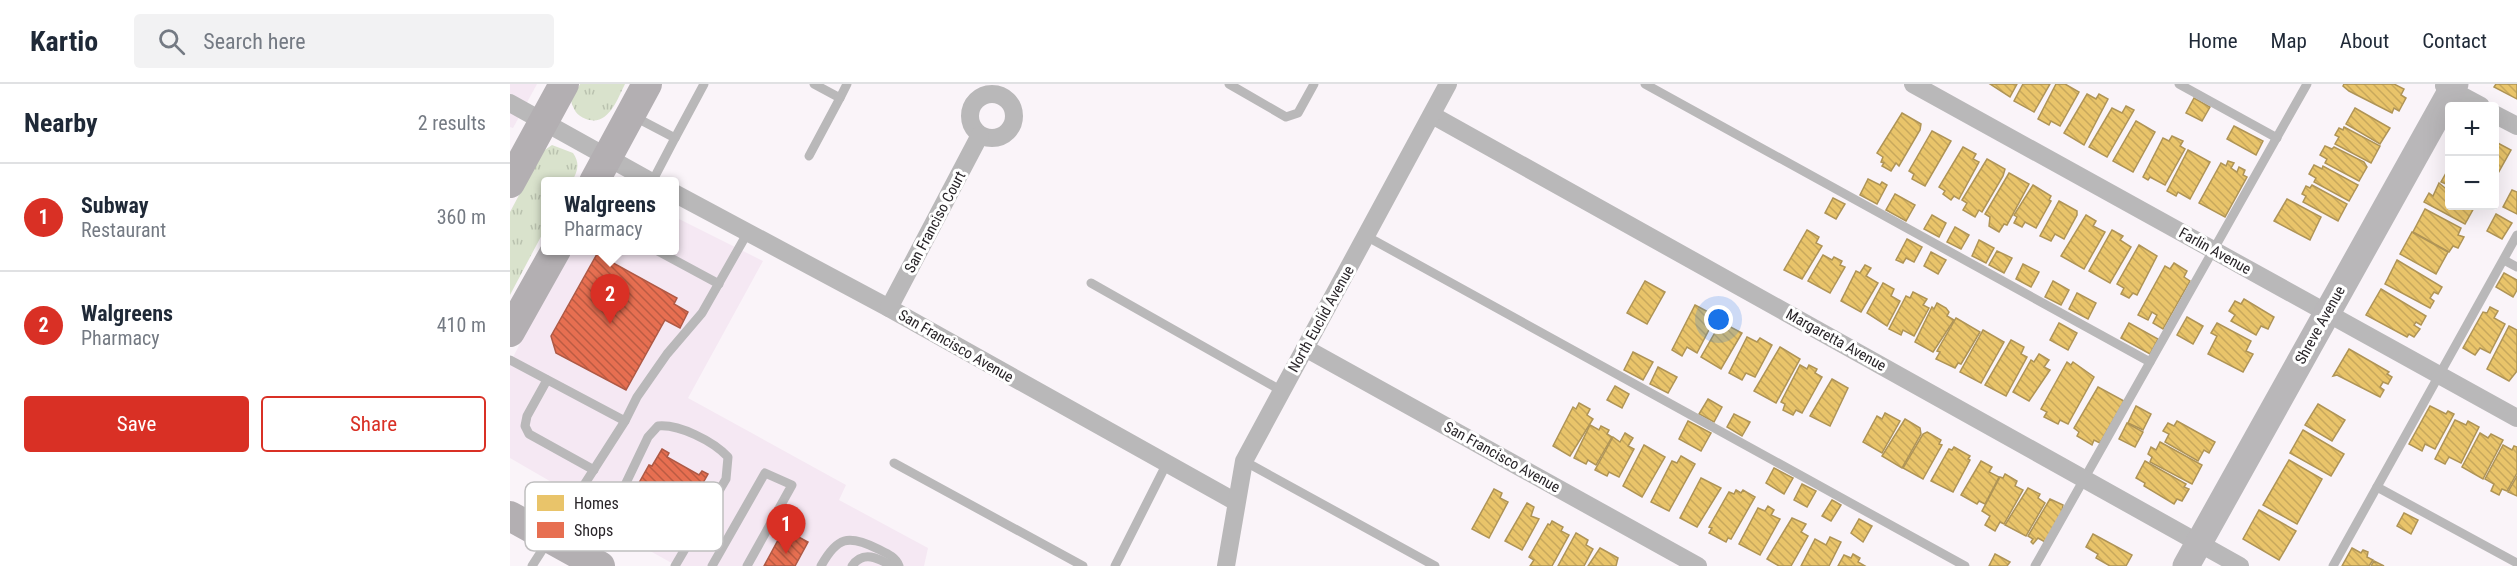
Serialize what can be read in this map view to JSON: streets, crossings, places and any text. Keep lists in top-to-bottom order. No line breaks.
{"streets":{"street":["San Franciso Court","Farlin Avenue","North Euclid Avenue","Shreve Avenue","Margaretta Avenue","San Francisco Avenue"]},"crossings":[["San Franciso Court","San Francisco Avenue"],["Farlin Avenue","Shreve Avenue"],["North Euclid Avenue","Margaretta Avenue"],["North Euclid Avenue","San Francisco Avenue"],["Shreve Avenue","Margaretta Avenue"]],"legend":["Homes","Shops"],"page":{"header":"Kartio","search":"Search here","nav":["Home","Map","About","Contact"],"heading":["Nearby","2 results"],"map_buttons":["+","−"],"list":[{"mark":"1","name":"Subway","note":"Restaurant","value":"360 m"},{"mark":"2","name":"Walgreens","note":"Pharmacy","value":"410 m"}],"popup":["Walgreens","Pharmacy"],"pins":["2","1"],"buttons":["Save","Share"]}}
